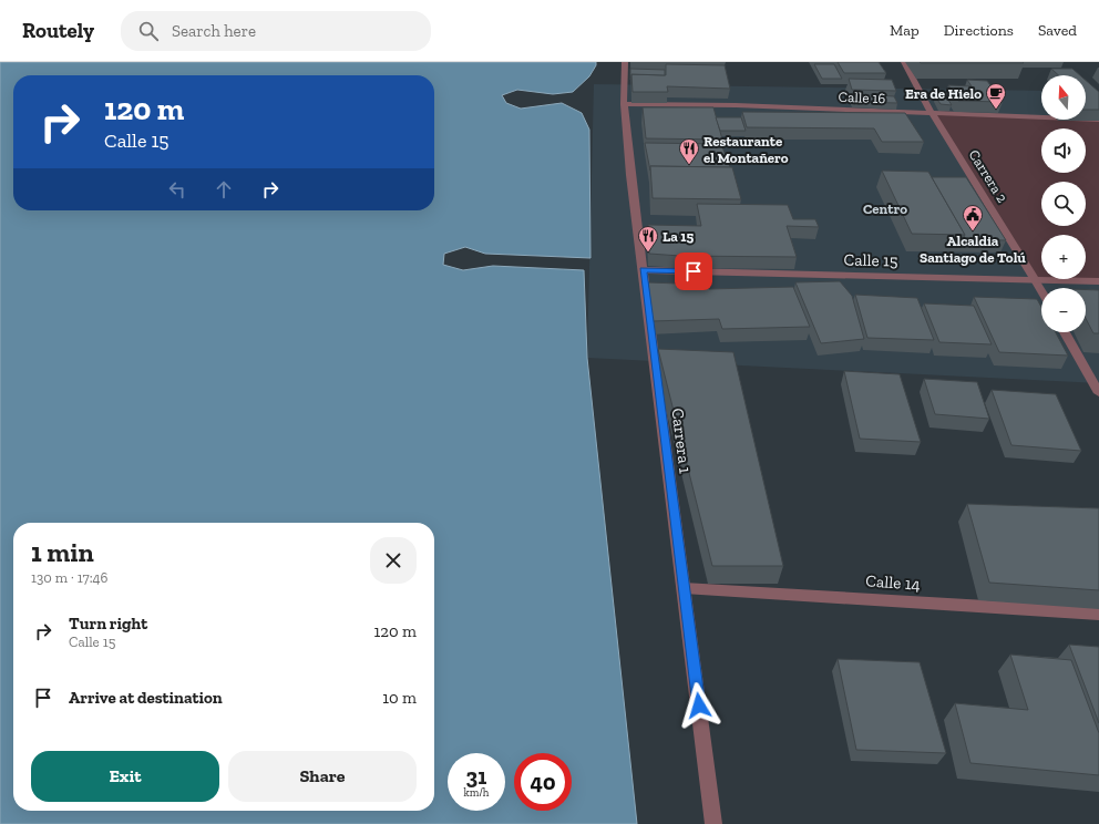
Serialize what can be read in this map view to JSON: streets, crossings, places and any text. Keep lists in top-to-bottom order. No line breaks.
{"streets":{"street":["Calle 16","Carrera 2","Calle 15","Carrera 1","Calle 14"]},"crossings":[["Calle 16","Carrera 2"],["Calle 16","Carrera 1"],["Carrera 2","Calle 15"],["Calle 15","Carrera 1"],["Carrera 1","Calle 14"]],"districts":["Centro"],"places":{"cafe":["Era de Hielo"],"restaurant":["Restaurante el Montañero","La 15"],"public building":["Alcaldia Santiago de Tolú"]},"north":"top","page":{"header":"Routely","search":"Search here","nav":["Map","Directions","Saved"],"map_buttons":["+","−"],"turn":["120 m","Calle 15"],"heading":["1 min","130 m · 17:46"],"list":[{"name":"Turn right","note":"Calle 15","value":"120 m"},{"name":"Arrive at destination","value":"10 m"}],"buttons":["Exit","Share"],"speed":"31 km/h","limit":"40"}}
